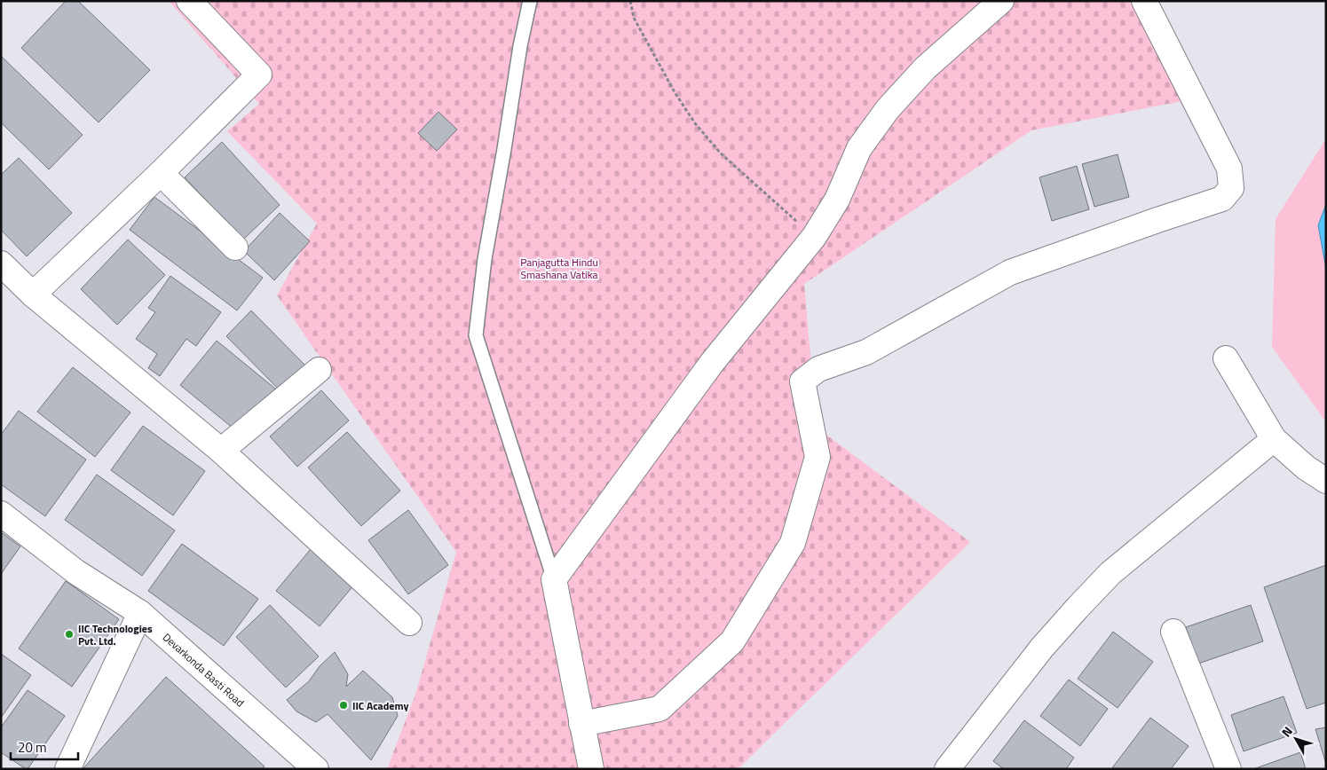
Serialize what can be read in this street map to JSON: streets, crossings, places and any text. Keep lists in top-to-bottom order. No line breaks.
{"streets":{"street":["Devarkonda Basti Road"]},"parks":["Panjagutta Hindu Smashana Vatika"],"places":["IIC Technologies Pvt. Ltd.","IIC Academy"],"scale_bar":"20 m","north":"top left"}
